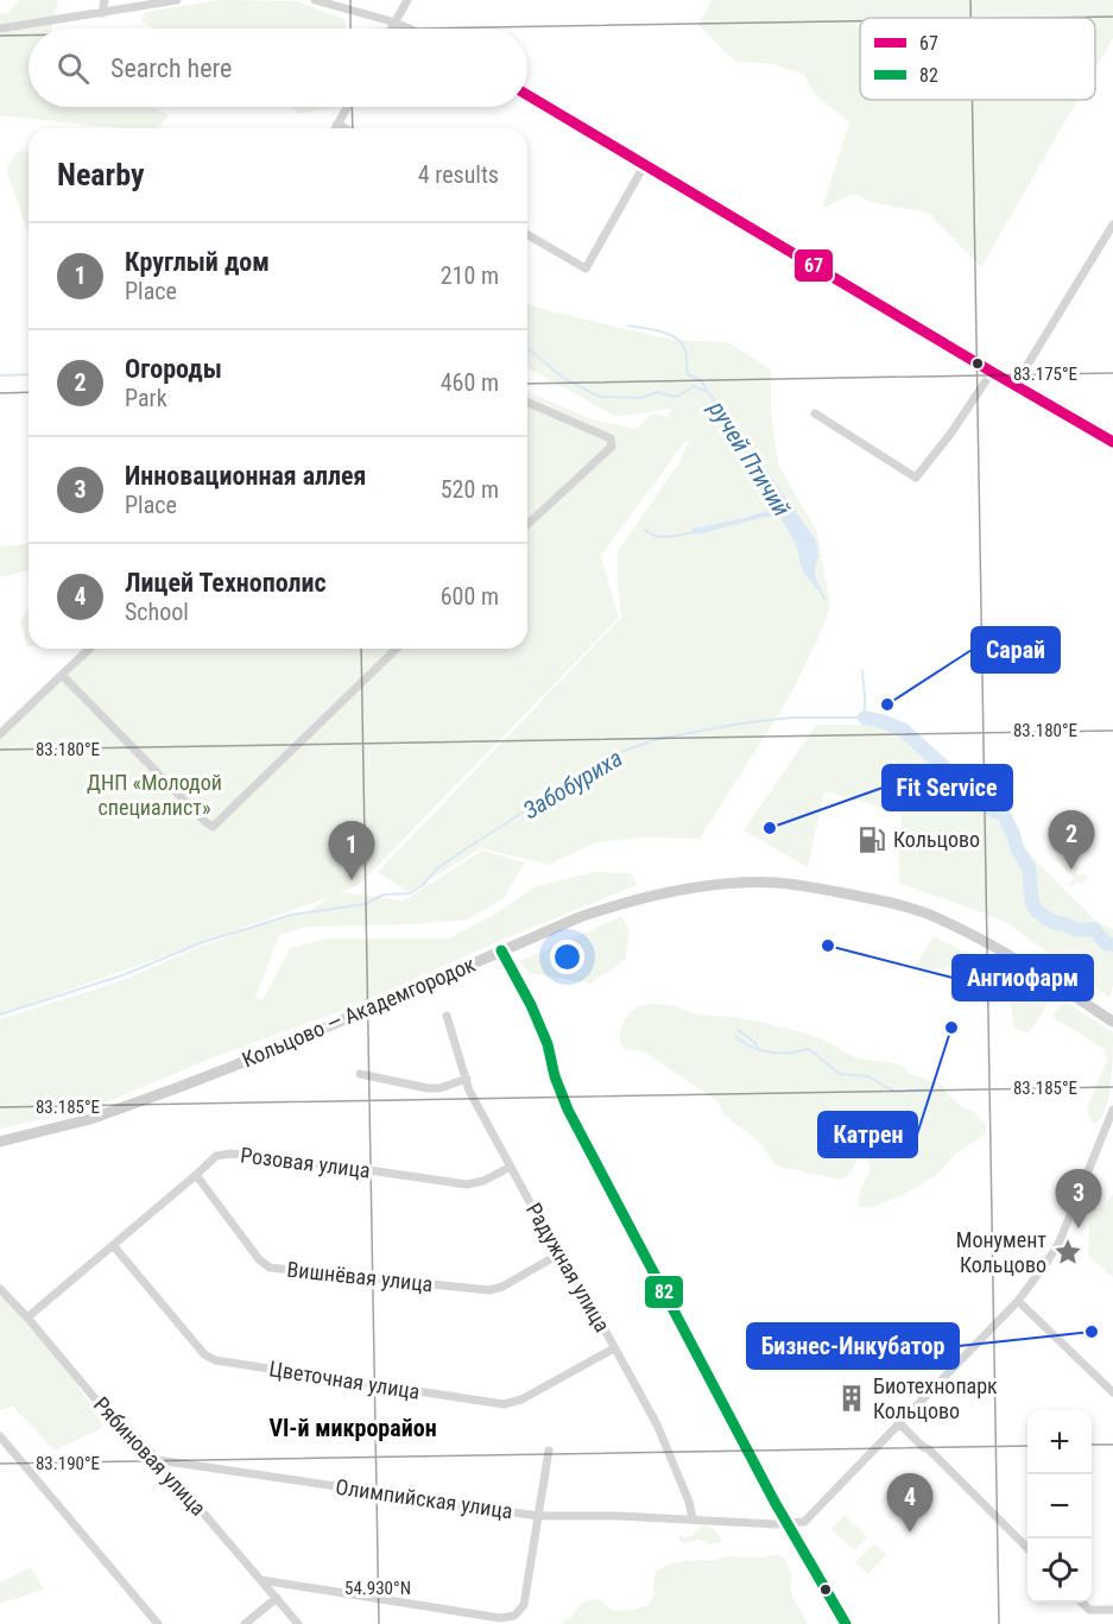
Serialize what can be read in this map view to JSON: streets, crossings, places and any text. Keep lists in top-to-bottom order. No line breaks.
{"streets":{"main road":["Кольцово — Академгородок"],"street":["Розовая улица","Радужная улица","Вишнёвая улица","Цветочная улица","Рябиновая улица","Олимпийская улица"]},"crossings":[["Розовая улица","Радужная улица"],["Розовая улица","Вишнёвая улица"],["Розовая улица","Цветочная улица"],["Розовая улица","Рябиновая улица"],["Радужная улица","Вишнёвая улица"],["Радужная улица","Цветочная улица"],["Радужная улица","Олимпийская улица"],["Рябиновая улица","Олимпийская улица"]],"districts":["VI-й микрорайон"],"water":["ручей Птичий","Забобуриха"],"parks":["ДНП «Молодой специалист»"],"places":{"other":["Сарай","Fit Service","Ангиофарм","Катрен","Бизнес-Инкубатор"],"fuel station":["Кольцово"],"place":["Монумент Кольцово"],"building":["Биотехнопарк Кольцово"]},"lines":["transit line 67","transit line 82"],"legend":["67","82"],"page":{"search":"Search here","heading":["Nearby","4 results"],"list":[{"mark":"1","name":"Круглый дом","note":"Place","value":"210 m"},{"mark":"2","name":"Огороды","note":"Park","value":"460 m"},{"mark":"3","name":"Инновационная аллея","note":"Place","value":"520 m"},{"mark":"4","name":"Лицей Технополис","note":"School","value":"600 m"}],"pins":["2","1","3","4"],"map_buttons":["+","−"]},"coordinates":["83.175°E","83.180°E","83.185°E","83.190°E","54.930°N"]}
